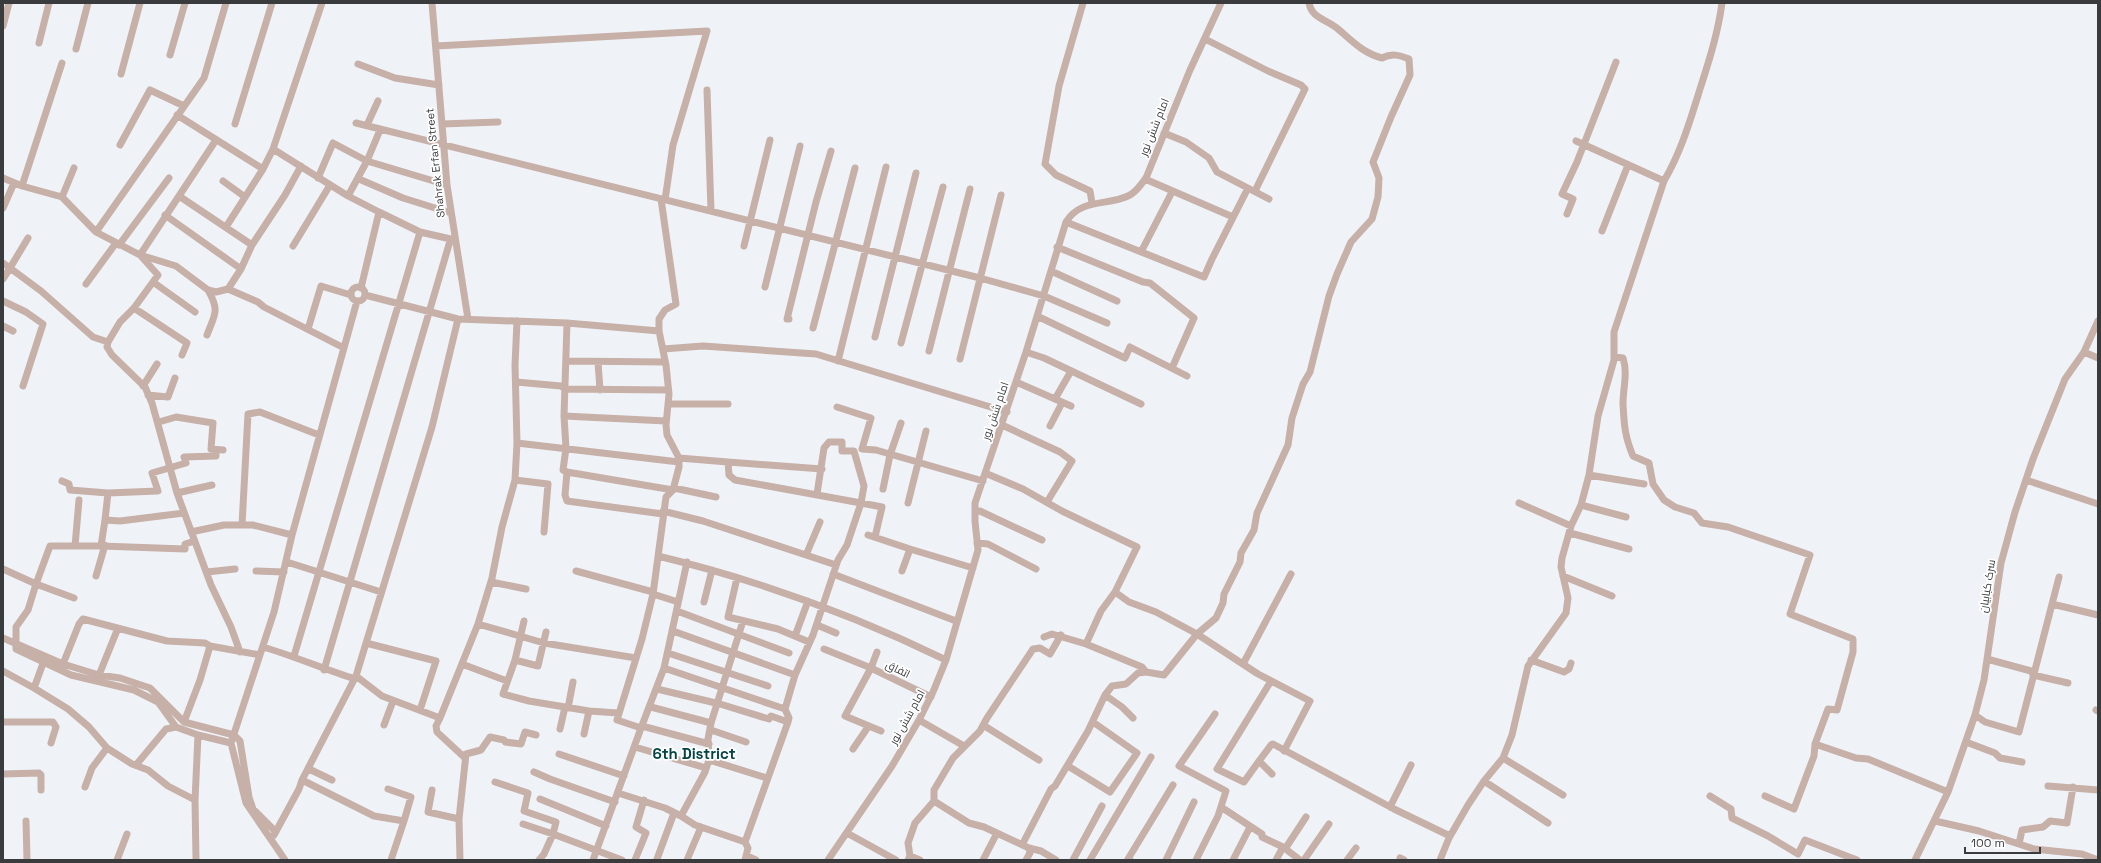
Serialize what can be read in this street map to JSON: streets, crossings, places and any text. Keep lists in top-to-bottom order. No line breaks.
{"streets":{"street":["امام شش نور","Shahrak Erfan Street","سرک کبابیان","اتفاق"]},"crossings":[["امام شش نور","اتفاق"]],"districts":["6th District"],"scale_bar":"100 m"}
